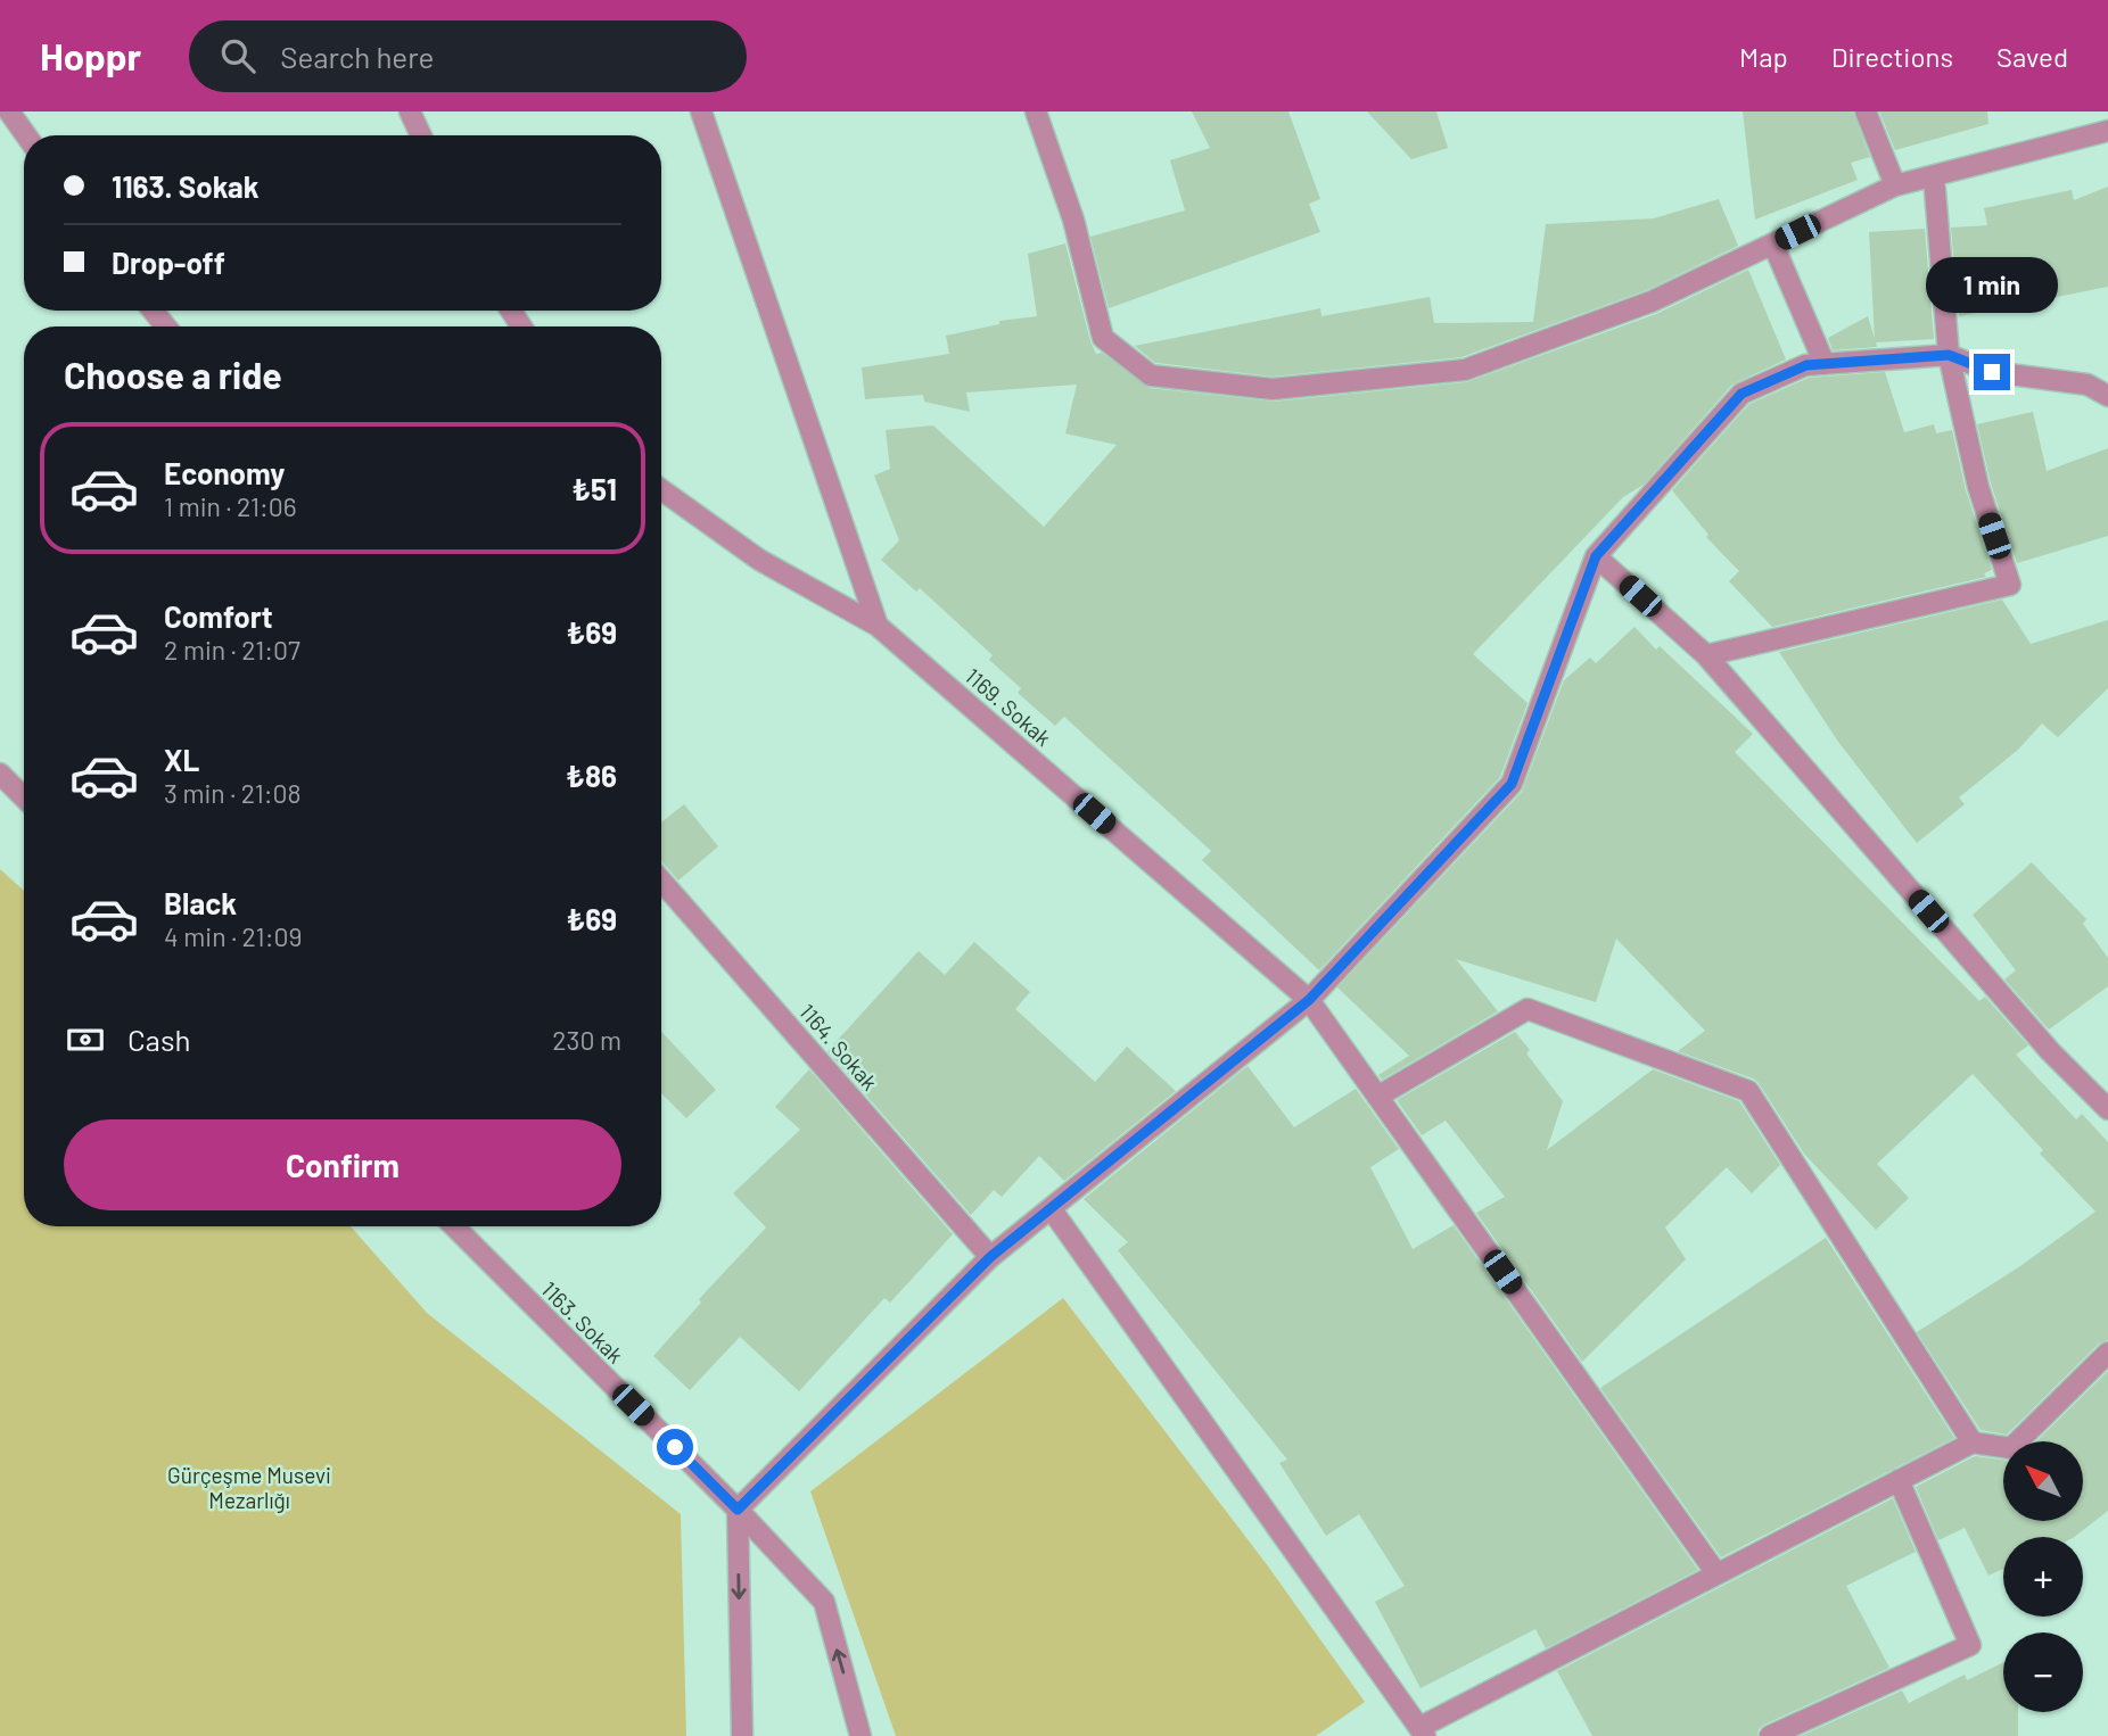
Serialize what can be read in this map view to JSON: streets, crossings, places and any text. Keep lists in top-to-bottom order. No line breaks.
{"streets":{"street":["1169. Sokak","1164. Sokak","1163. Sokak"]},"one_way":["1163. Sokak"],"parks":["Gürçeşme Musevi Mezarlığı"],"north":"top left","page":{"header":"Hoppr","search":"Search here","nav":["Map","Directions","Saved"],"banner":["1163. Sokak","Drop-off"],"bubble":"1 min","heading":"Choose a ride","list":[{"name":"Economy","note":"1 min · 21:06","value":"₺51"},{"name":"Comfort","note":"2 min · 21:07","value":"₺69"},{"name":"XL","note":"3 min · 21:08","value":"₺86"},{"name":"Black","note":"4 min · 21:09","value":"₺69"}],"pay":["Cash","230 m"],"buttons":"Confirm","map_buttons":["+","−"]}}
